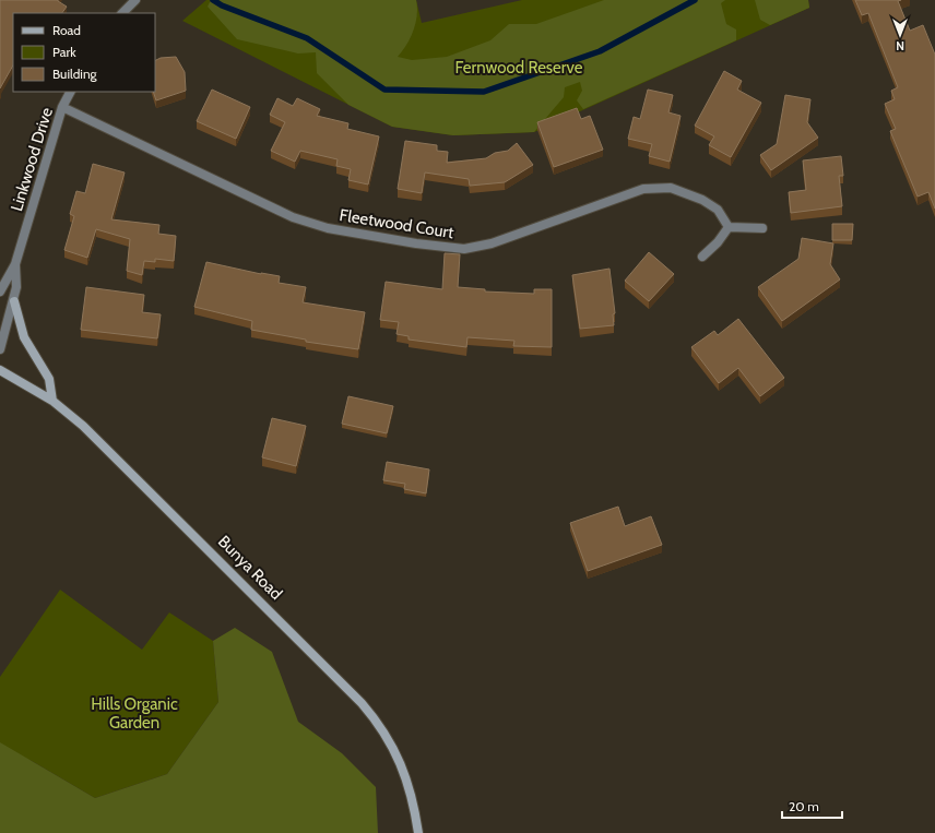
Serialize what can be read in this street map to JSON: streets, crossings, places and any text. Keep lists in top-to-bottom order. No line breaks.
{"streets":{"main road":["Bunya Road"],"street":["Linkwood Drive","Fleetwood Court"]},"crossings":[["Linkwood Drive","Fleetwood Court"]],"parks":["Fernwood Reserve","Hills Organic Garden"],"legend":["Road","Park","Building"],"scale_bar":"20 m","north":"bottom"}
